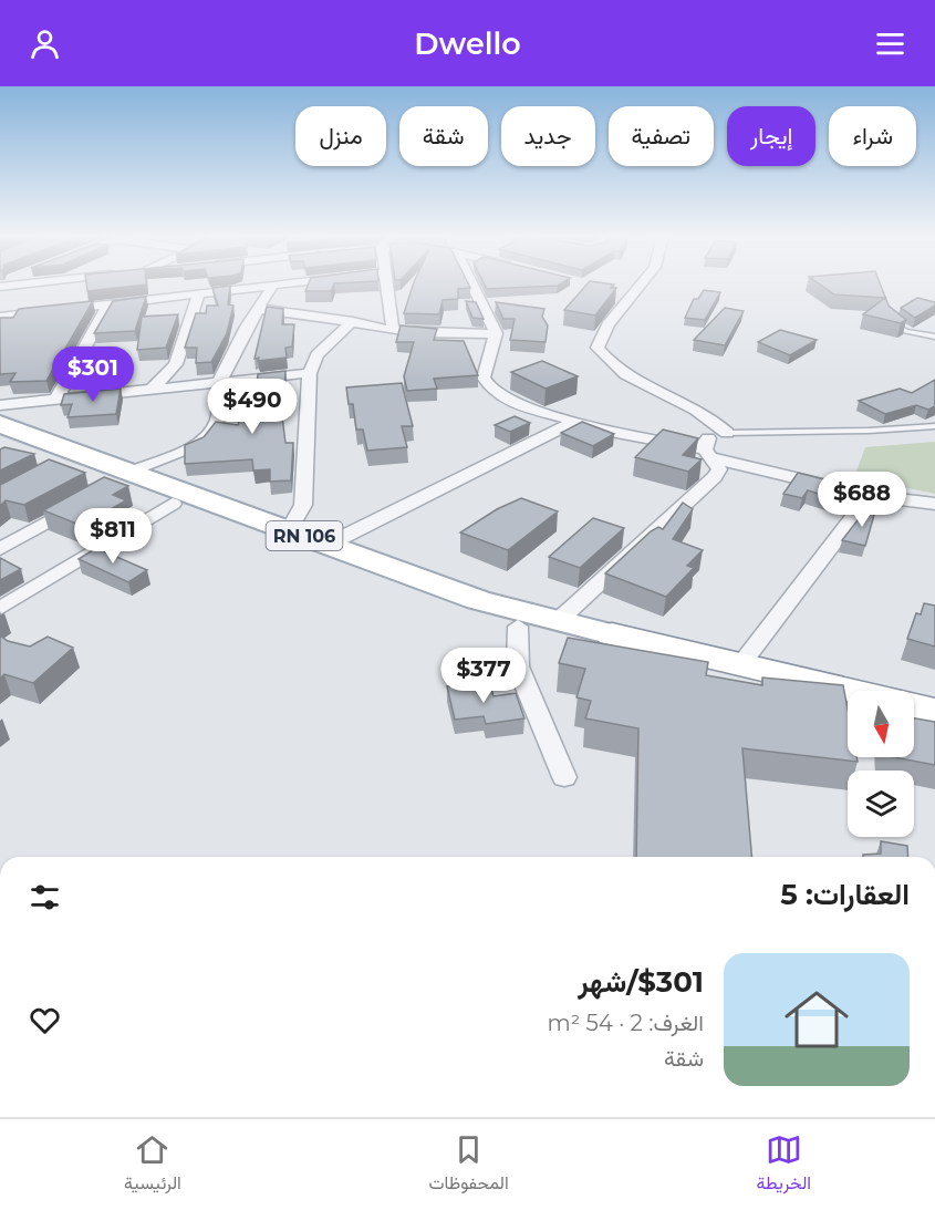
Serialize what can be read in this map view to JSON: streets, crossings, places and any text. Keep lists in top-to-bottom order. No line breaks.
{"streets":{"highway":["RN 106"]},"north":"bottom","page":{"header":"Dwello","chip":["شراء","إيجار","تصفية","جديد","شقة","منزل"],"price":["$301","$490","$688","$811","$377"],"heading":"العقارات: 5","list":[{"name":"$301/شهر","note":"الغرف: 2 · 54 m² · شقة"}],"tabs":["الخريطة","المحفوظات","الرئيسية"]}}
